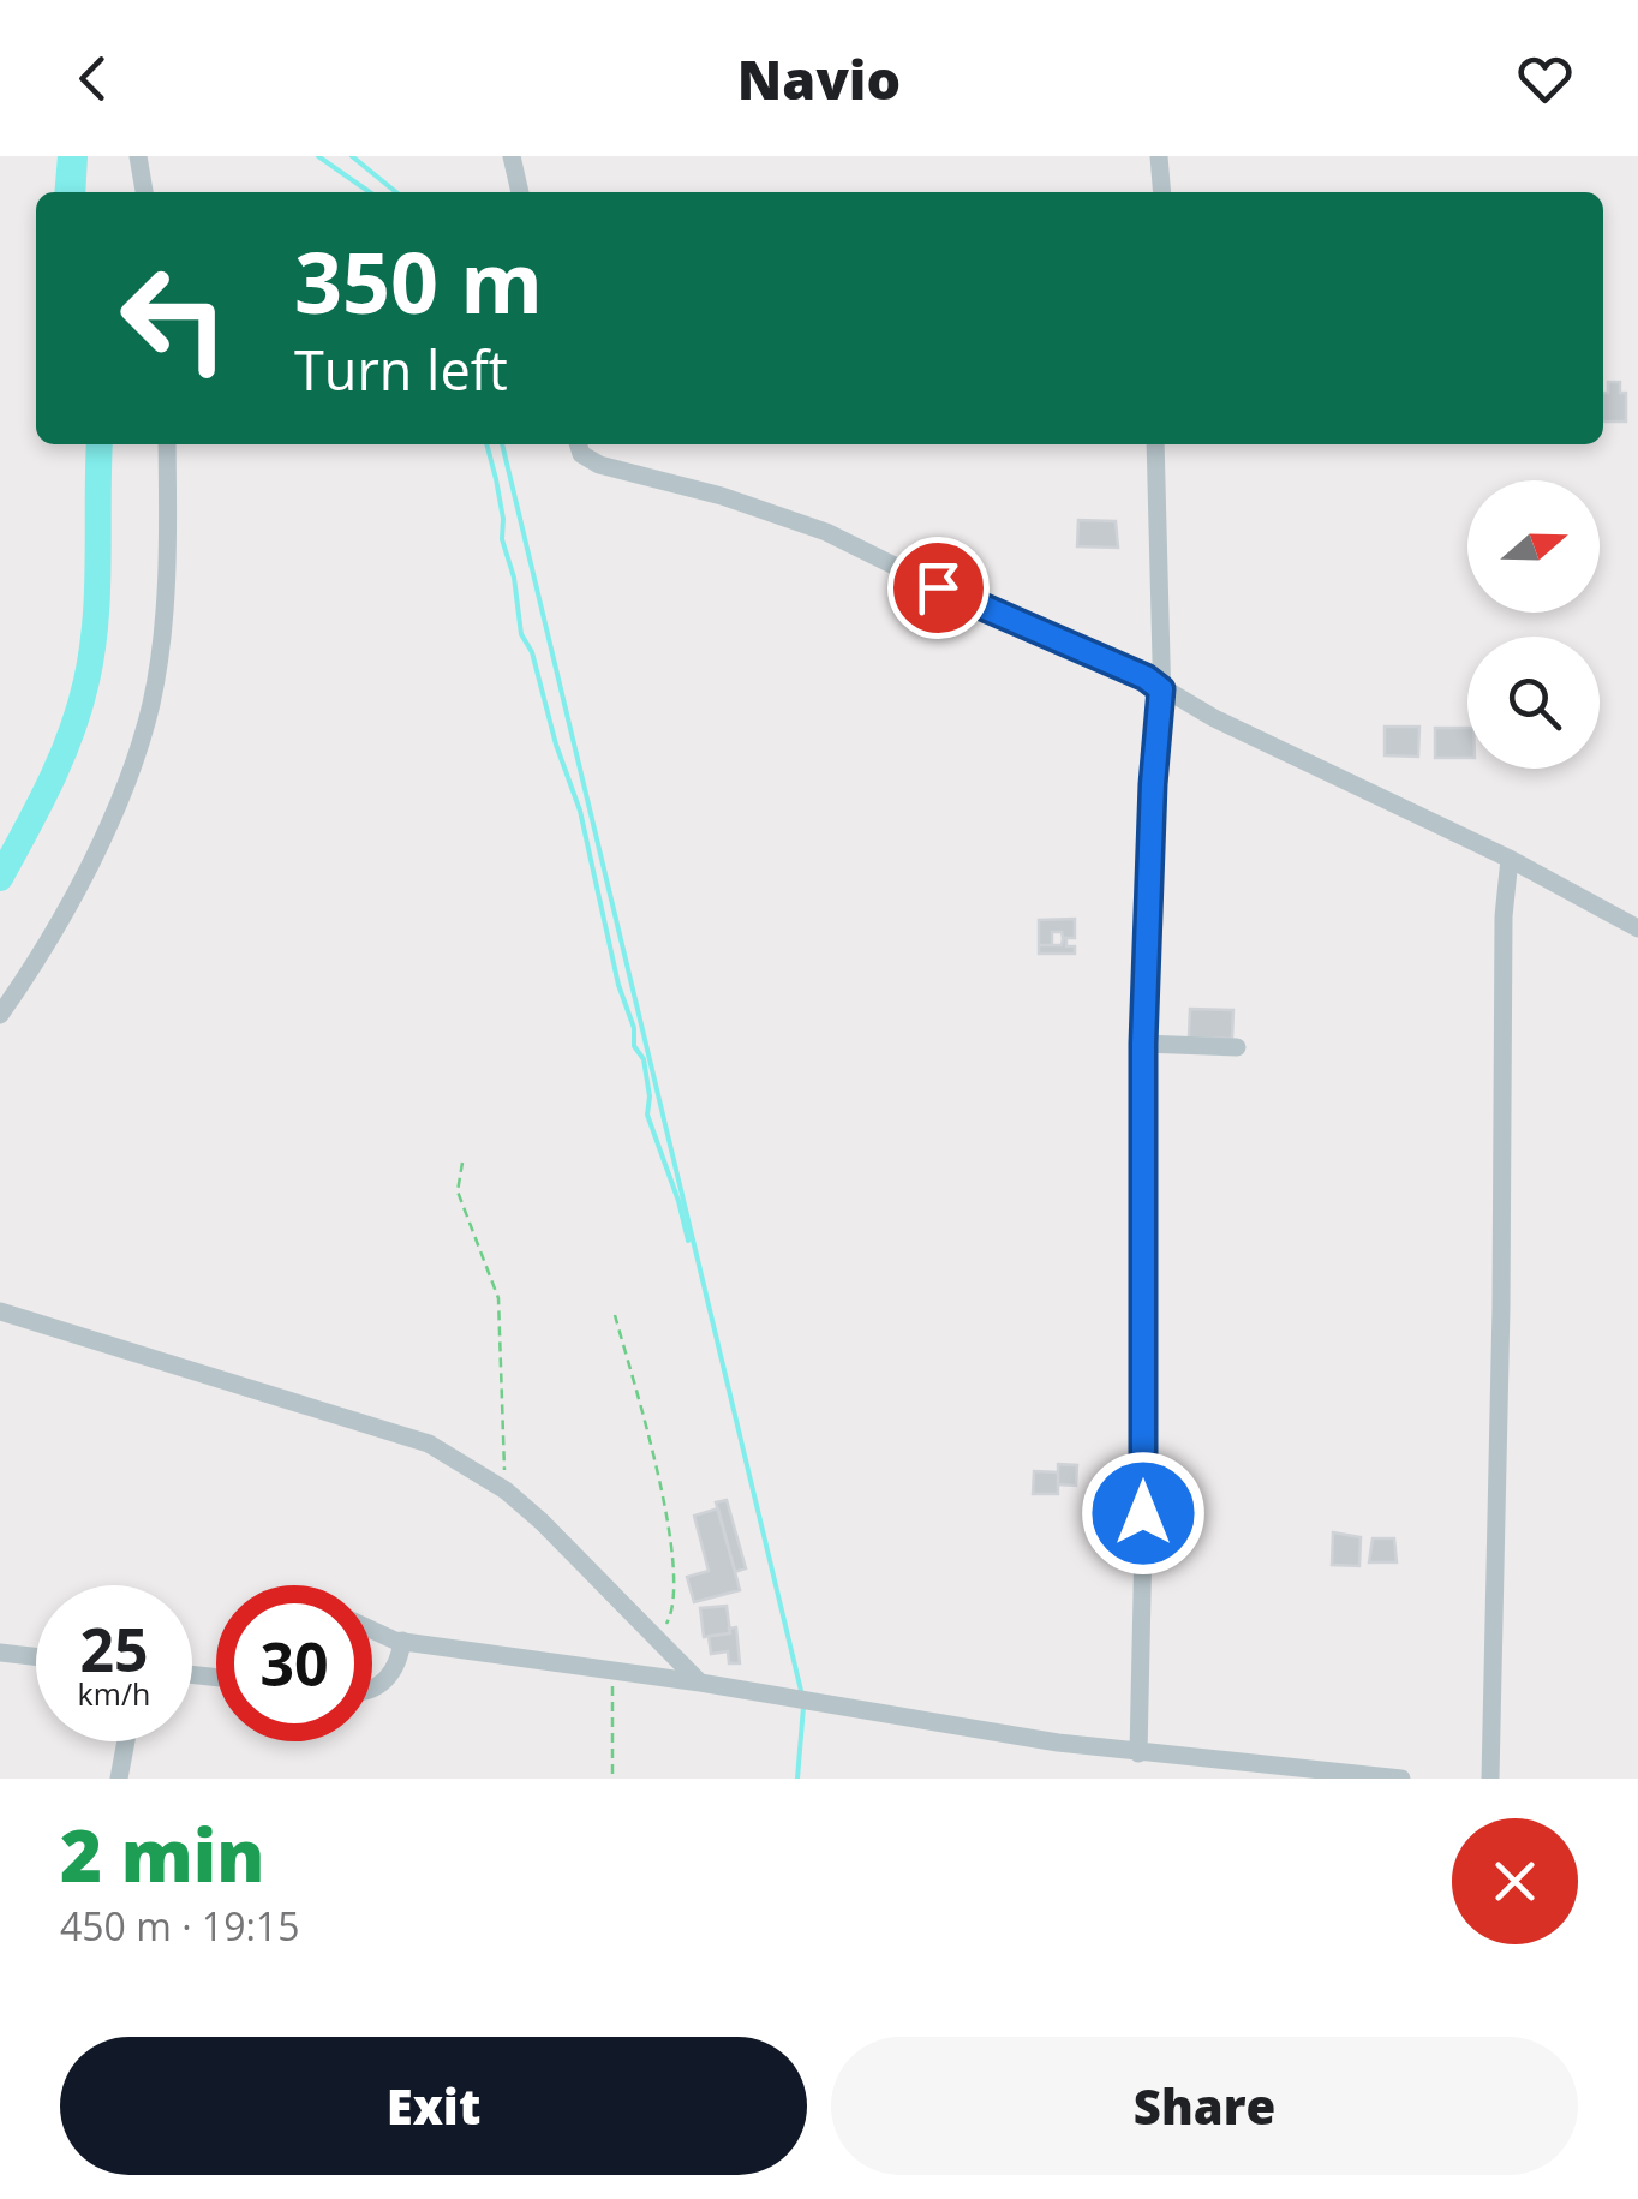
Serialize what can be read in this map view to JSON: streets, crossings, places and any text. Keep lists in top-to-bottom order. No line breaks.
{"north":"right","page":{"header":"Navio","turn":["350 m","Turn left"],"speed":"25 km/h","limit":"30","heading":["2 min","450 m · 19:15"],"buttons":["Exit","Share"]}}
